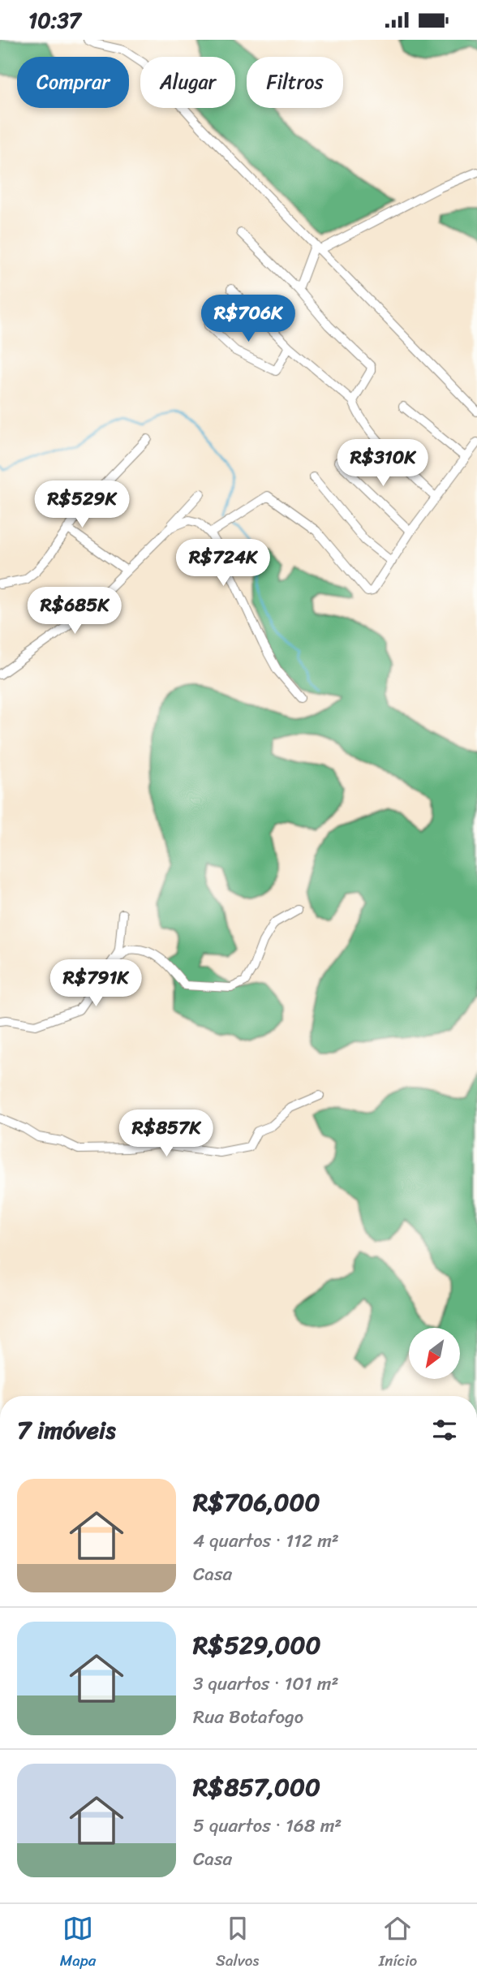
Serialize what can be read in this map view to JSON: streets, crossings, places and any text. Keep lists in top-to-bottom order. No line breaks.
{"north":"bottom left","page":{"status":"10:37","chip":["Comprar","Alugar","Filtros"],"price":["R$706K","R$310K","R$529K","R$724K","R$685K","R$791K","R$857K"],"heading":"7 imóveis","list":[{"name":"R$706,000","note":"4 quartos · 112 m² · Casa"},{"name":"R$529,000","note":"3 quartos · 101 m² · Rua Botafogo"},{"name":"R$857,000","note":"5 quartos · 168 m² · Casa"}],"tabs":["Mapa","Salvos","Início"]}}
